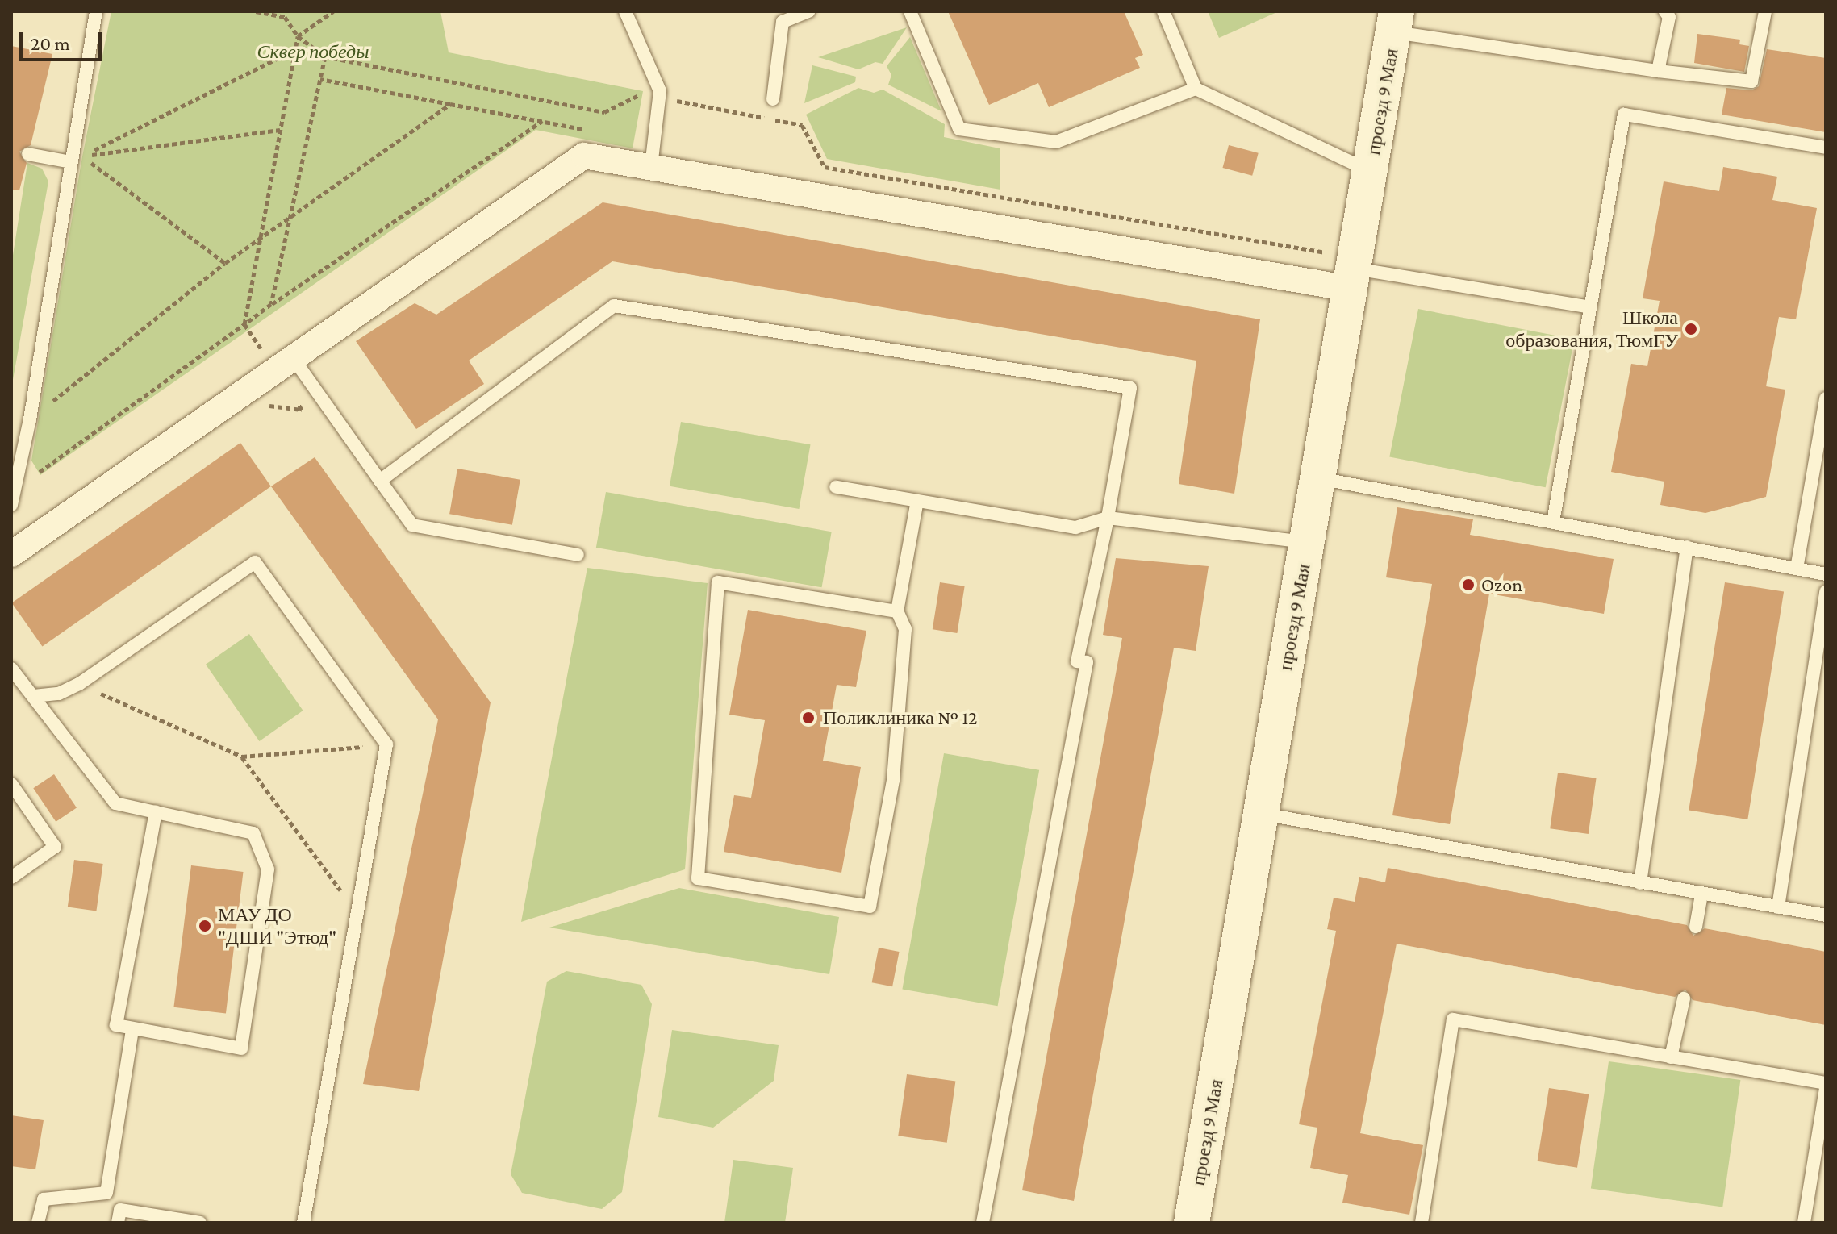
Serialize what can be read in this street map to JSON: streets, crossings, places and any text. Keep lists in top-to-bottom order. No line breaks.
{"streets":{"street":["проезд 9 Мая"]},"parks":["Сквер победы"],"places":["Школа образования, ТюмГУ","Ozon","Поликлиника № 12","МАУ ДО \"ДШИ \"Этюд\""],"scale_bar":"20 m"}
